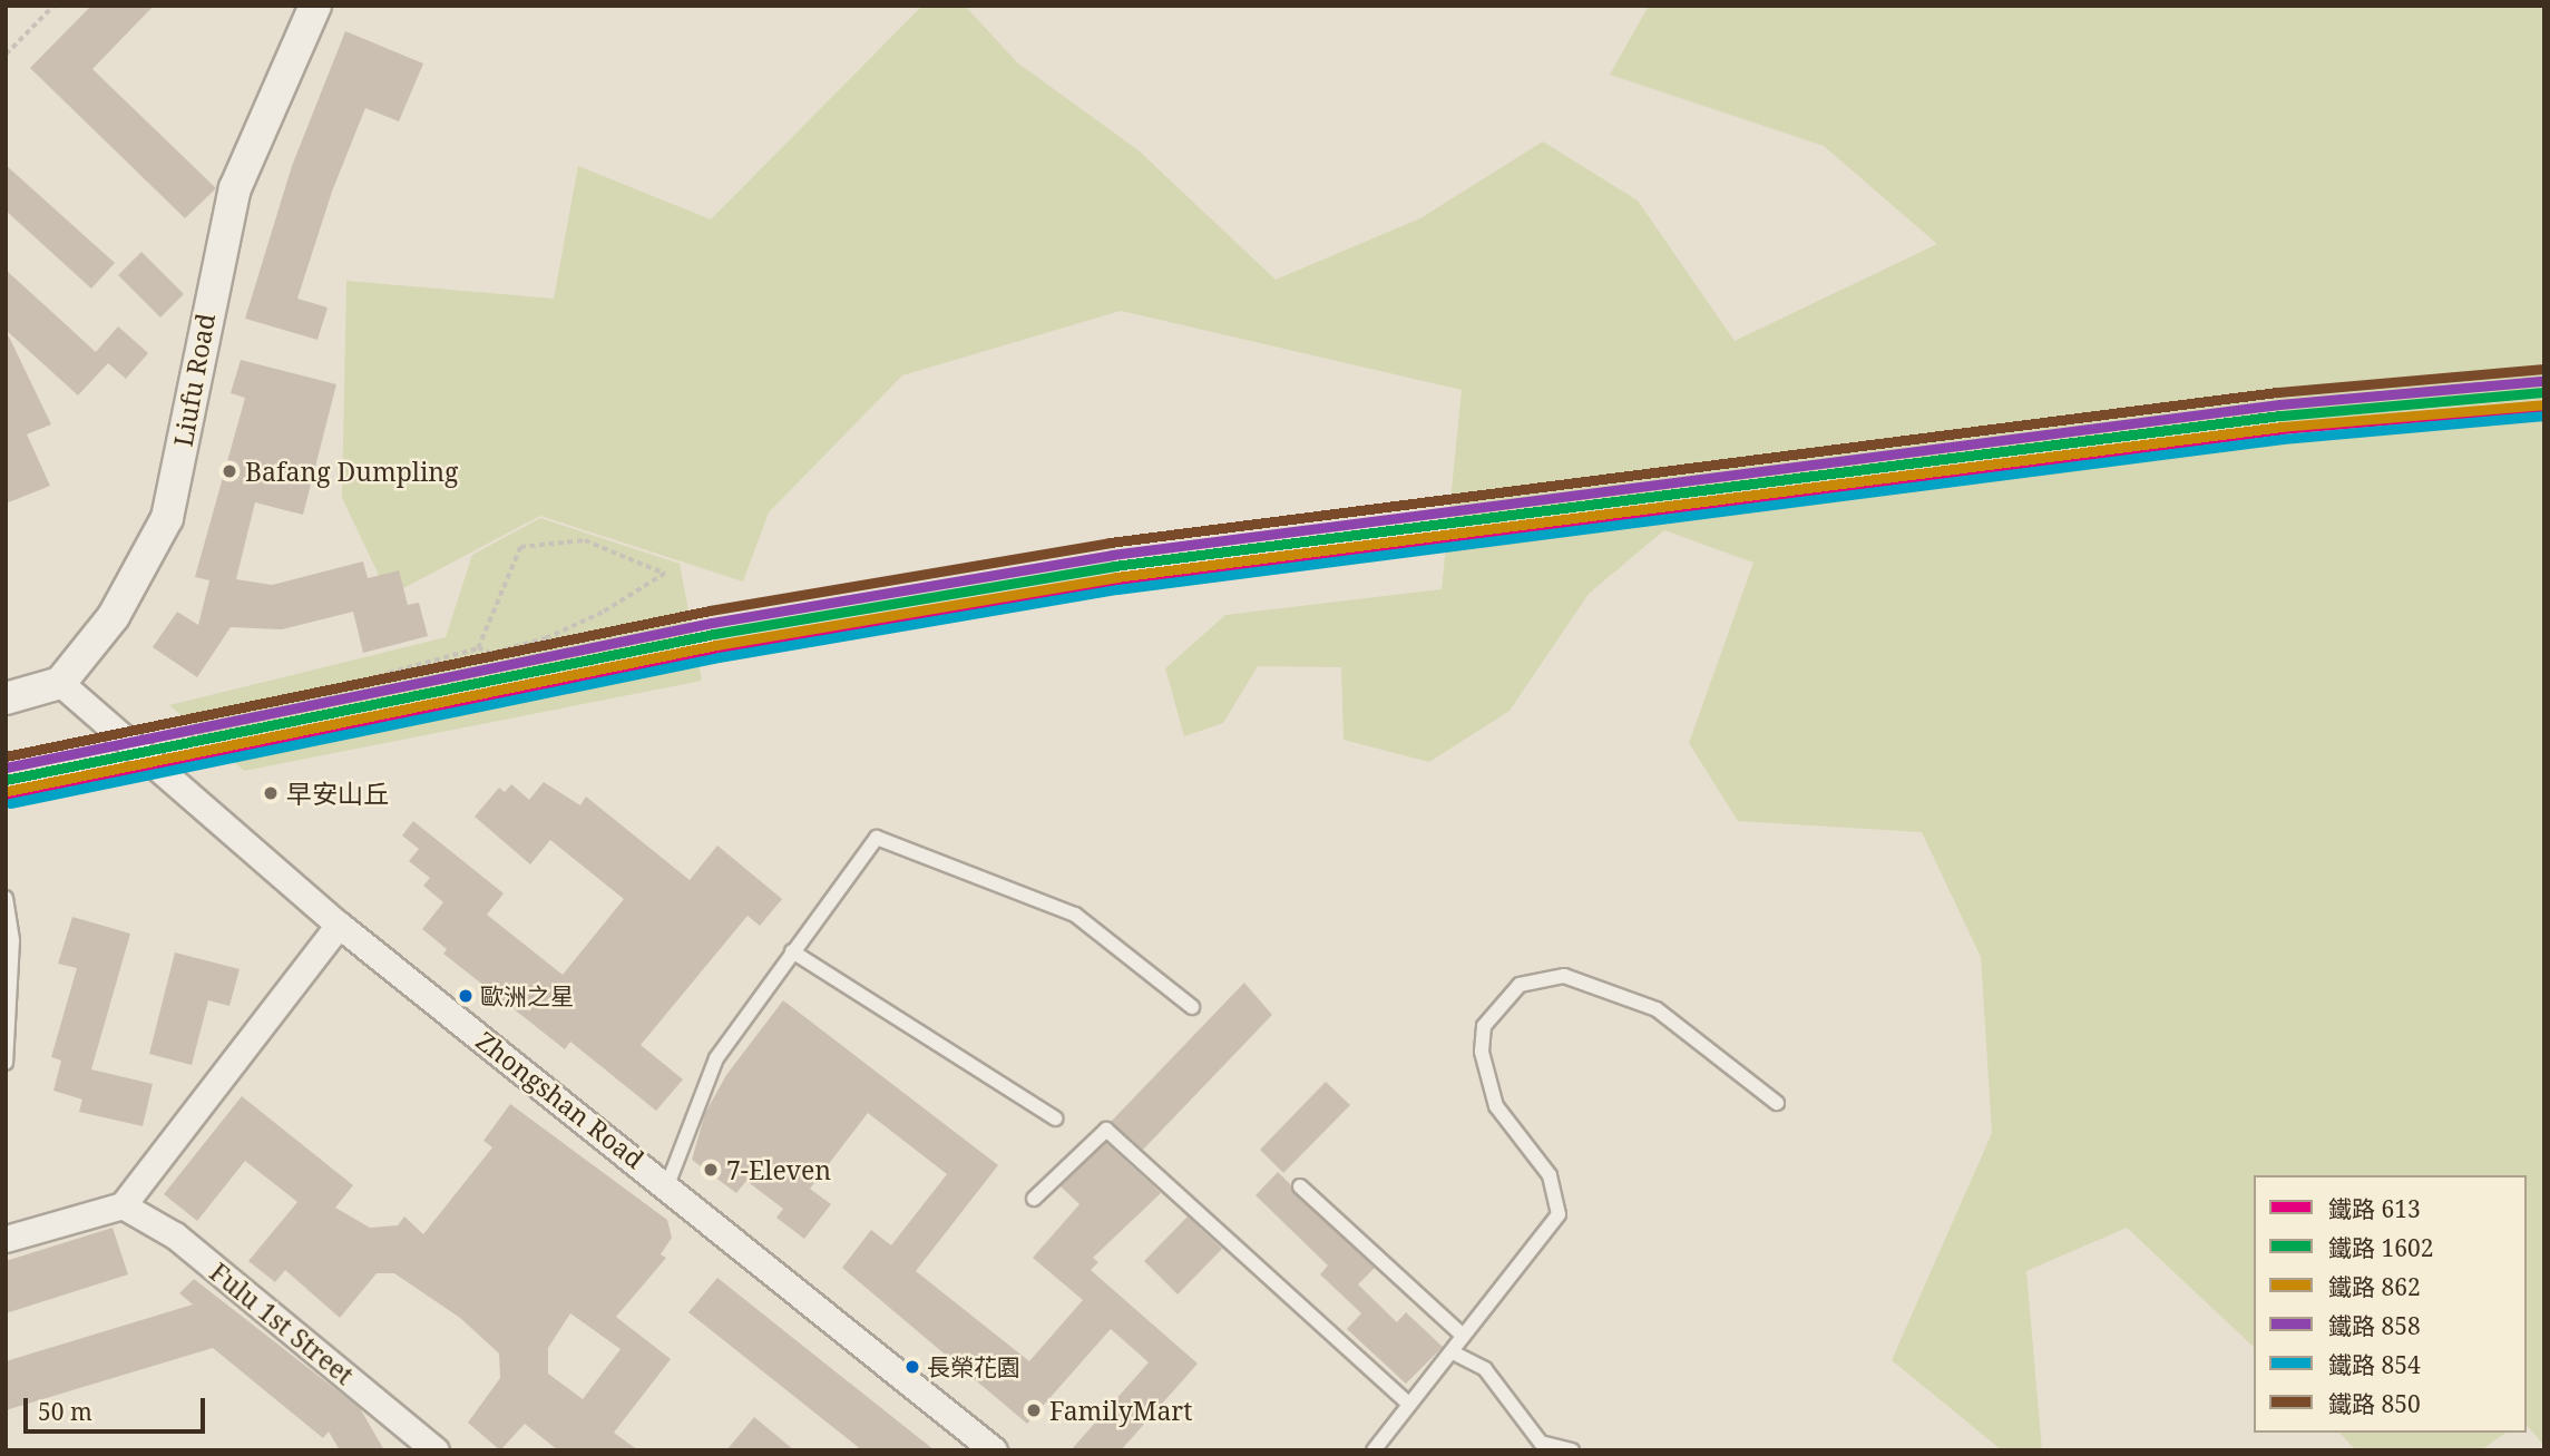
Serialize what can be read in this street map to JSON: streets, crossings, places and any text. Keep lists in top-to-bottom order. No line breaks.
{"streets":{"street":["Liufu Road","Zhongshan Road","Fulu 1st Street"]},"crossings":[["Liufu Road","Zhongshan Road"]],"places":["Bafang Dumpling","早安山丘","歐洲之星","7-Eleven","長榮花園","FamilyMart"],"lines":["rail line 850","rail line 858","rail line 1602","rail line 862","rail line 613","rail line 854"],"legend":["鐵路 613","鐵路 1602","鐵路 862","鐵路 858","鐵路 854","鐵路 850"],"scale_bar":"50 m"}
